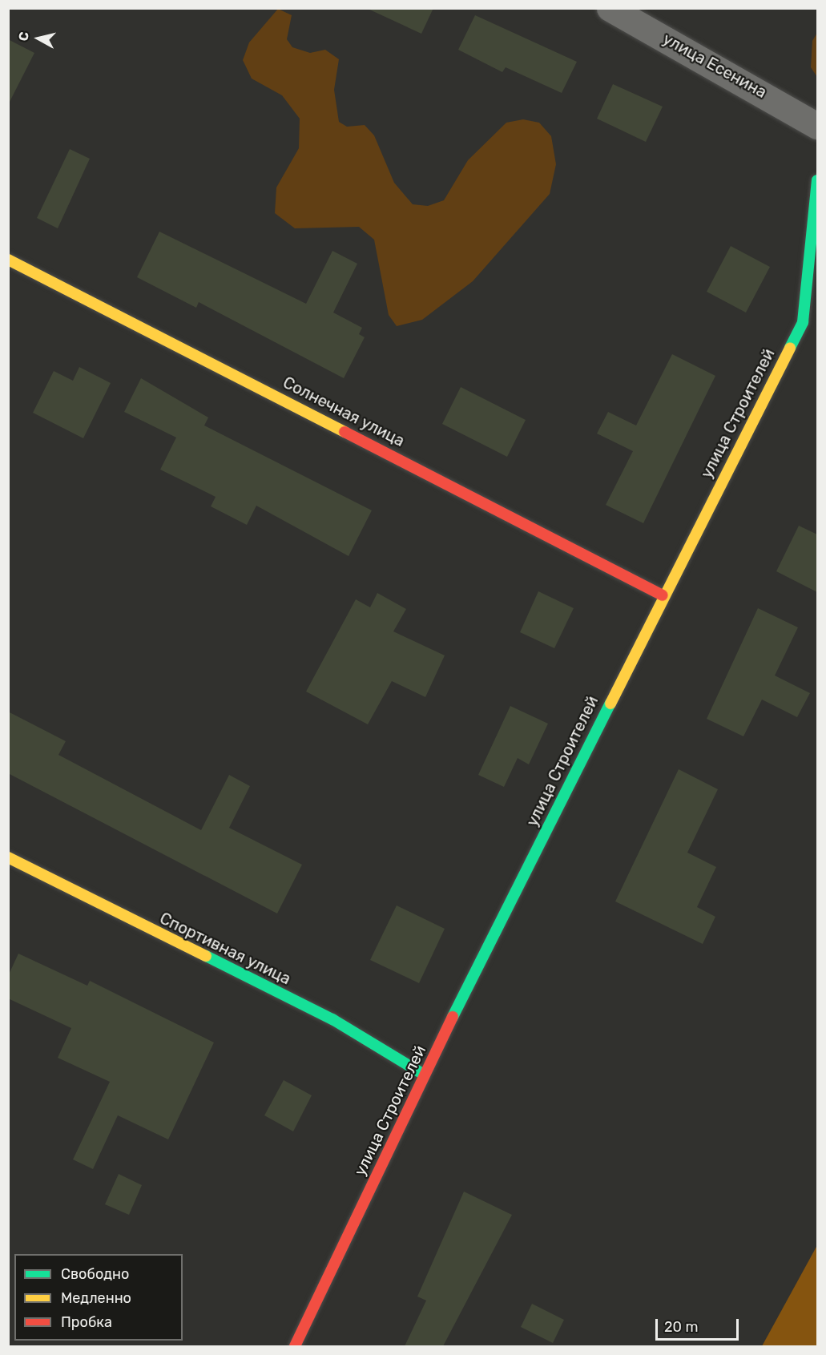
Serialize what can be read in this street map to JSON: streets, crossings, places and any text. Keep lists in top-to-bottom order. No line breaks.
{"streets":{"street":["улица Есенина","Солнечная улица","улица Строителей","Спортивная улица"]},"crossings":[["Солнечная улица","улица Строителей"],["улица Строителей","Спортивная улица"]],"legend":["Свободно","Медленно","Пробка"],"scale_bar":"20 m","north":"left"}
